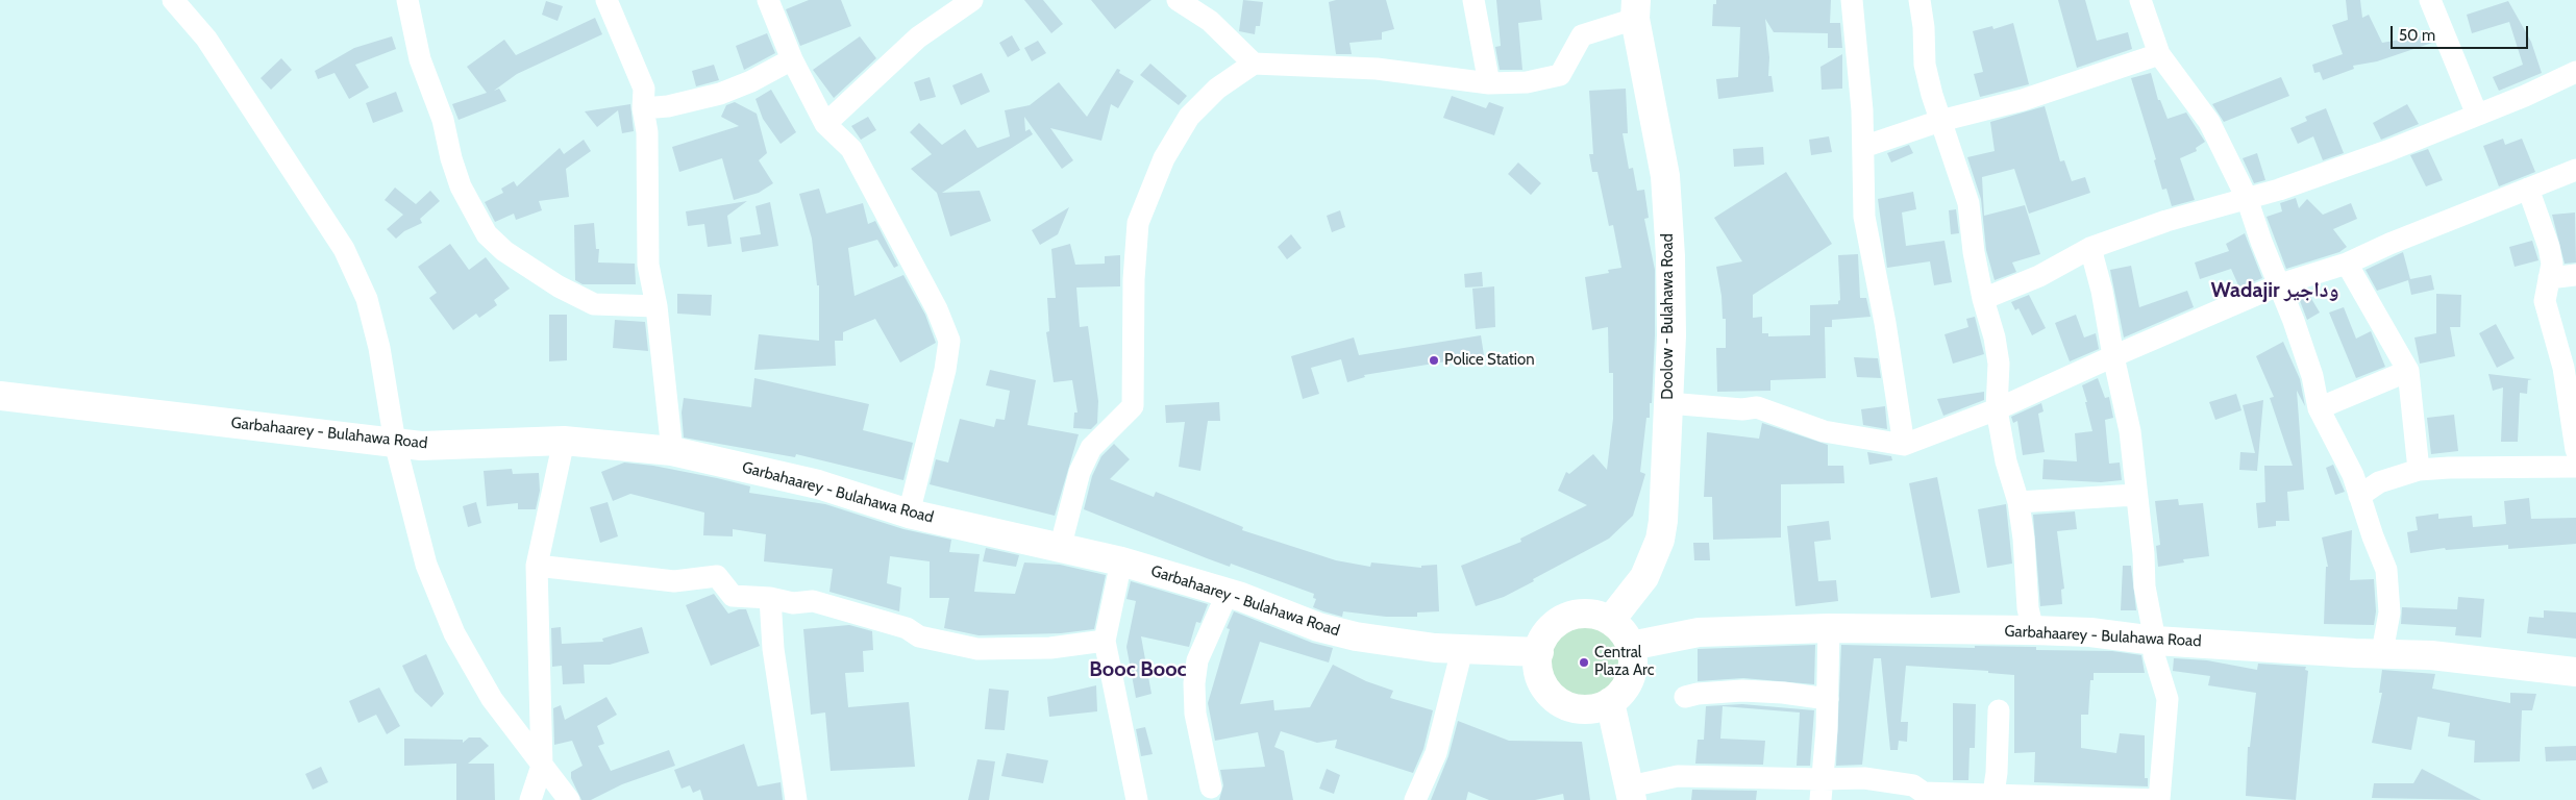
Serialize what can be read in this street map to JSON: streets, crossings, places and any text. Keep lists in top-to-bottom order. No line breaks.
{"streets":{"main road":["Doolow - Bulahawa Road","Garbahaarey - Bulahawa Road"]},"crossings":[["Doolow - Bulahawa Road","Garbahaarey - Bulahawa Road"]],"districts":["Wadajir وداجير","Booc Booc"],"places":["Police Station","Central Plaza Arc"],"scale_bar":"50 m"}
